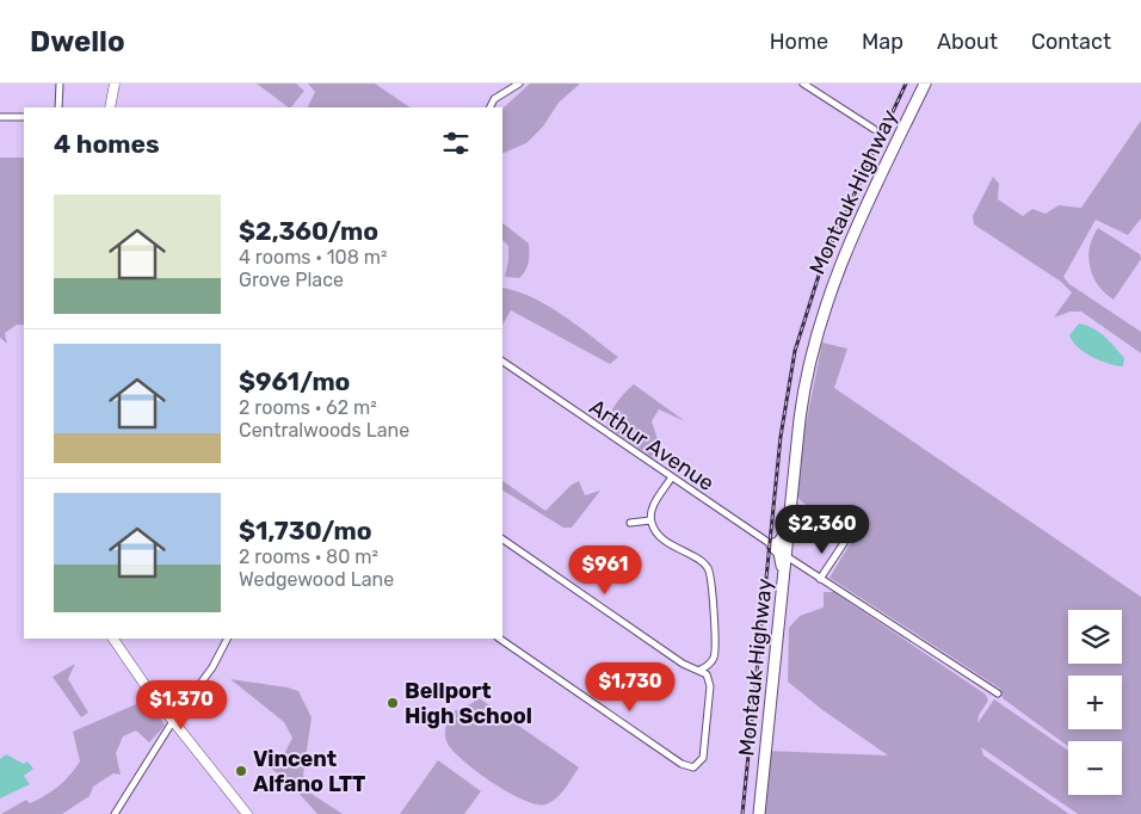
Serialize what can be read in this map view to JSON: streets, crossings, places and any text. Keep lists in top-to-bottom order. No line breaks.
{"streets":{"main road":["Montauk Highway"],"street":["Arthur Avenue"]},"crossings":[["Montauk Highway","Arthur Avenue"]],"places":["Bellport High School","Vincent Alfano LTT"],"page":{"header":"Dwello","nav":["Home","Map","About","Contact"],"heading":"4 homes","list":[{"name":"$2,360/mo","note":"4 rooms · 108 m² · Grove Place"},{"name":"$961/mo","note":"2 rooms · 62 m² · Centralwoods Lane"},{"name":"$1,730/mo","note":"2 rooms · 80 m² · Wedgewood Lane"}],"price":["$2,360","$961","$1,730","$1,370"],"map_buttons":["+","−"]}}
